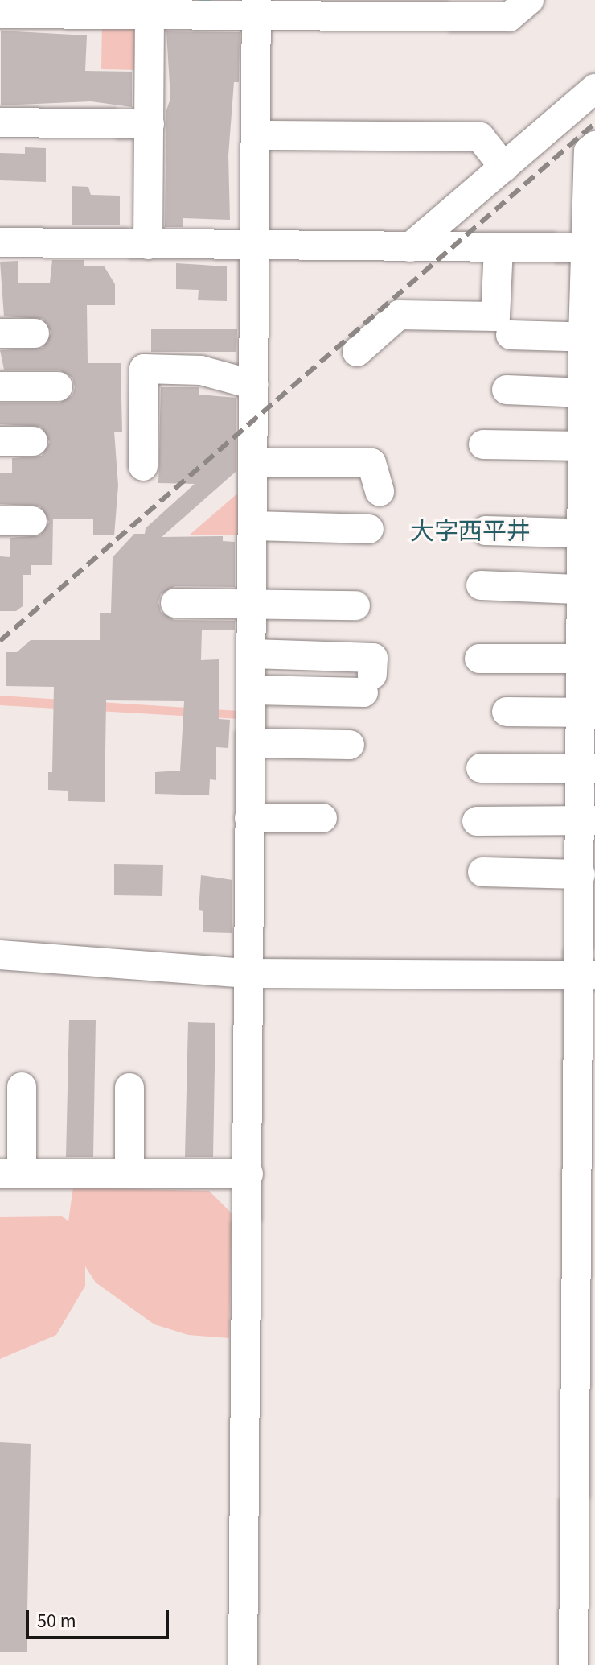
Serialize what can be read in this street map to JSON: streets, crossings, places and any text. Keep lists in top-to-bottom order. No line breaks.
{"districts":["大字西平井"],"scale_bar":"50 m"}
